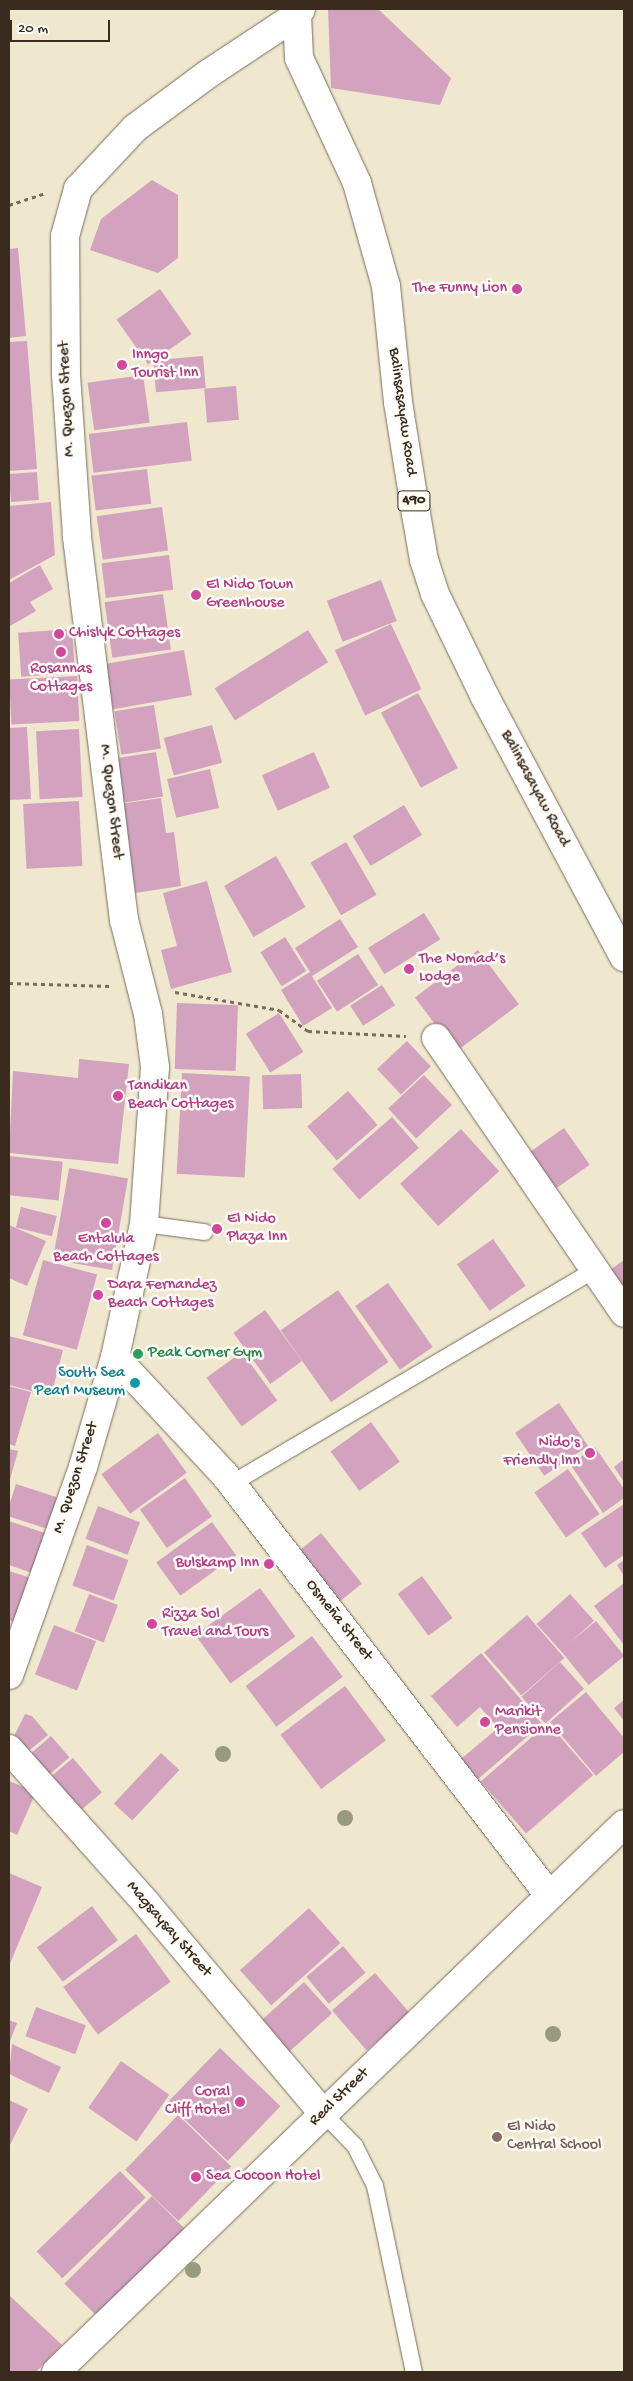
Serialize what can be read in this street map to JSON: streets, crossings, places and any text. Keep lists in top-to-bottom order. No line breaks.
{"streets":{"street":["M. Quezon Street","Balinsasayaw Road","490","Osmeña Street","Magsaysay Street","Real Street"]},"crossings":[["M. Quezon Street","Balinsasayaw Road"],["M. Quezon Street","Osmeña Street"],["Osmeña Street","Real Street"],["Magsaysay Street","Real Street"]],"places":["The Funny Lion","Inngo Tourist Inn","El Nido Town Greenhouse","Chislyk Cottages","Rosannas Cottages","The Nomad’s Lodge","Tandikan Beach Cottages","Entalula Beach Cottages","El Nido Plaza Inn","Dara Fernandez Beach Cottages","Peak Corner Gym","South Sea Pearl Museum","Nido's Friendly Inn","Bulskamp Inn","Rizza Sol Travel and Tours","Marikit Pensionne","Coral Cliff Hotel","El Nido Central School","Sea Cocoon Hotel"],"scale_bar":"20 m"}
